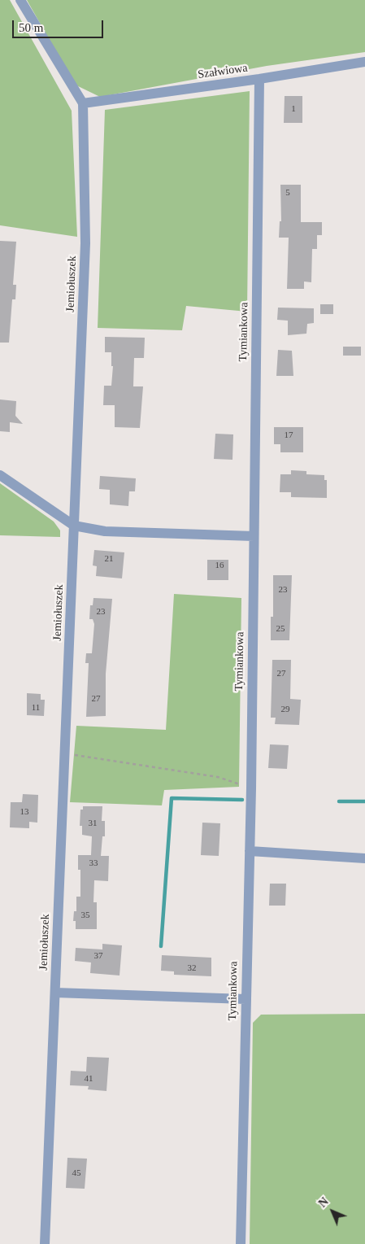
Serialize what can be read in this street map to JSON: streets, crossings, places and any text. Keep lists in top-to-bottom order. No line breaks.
{"streets":{"street":["Szałwiowa","Jemiołuszek","Tymiankowa"]},"crossings":[["Szałwiowa","Jemiołuszek"],["Szałwiowa","Tymiankowa"]],"house_numbers":["1","5","17","21","16","23","23","25","27","27","11","29","13","31","33","35","37","32","41","45"],"scale_bar":"50 m","north":"top left"}
